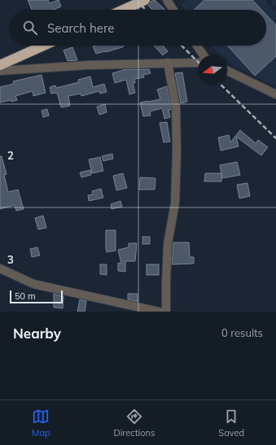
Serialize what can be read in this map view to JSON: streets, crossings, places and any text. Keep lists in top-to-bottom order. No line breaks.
{"scale_bar":"50 m","north":"left","page":{"search":"Search here","scale":"50 m","heading":["Nearby","0 results"],"nav":["Map","Directions","Saved"]},"grid":{"rows":["2","3"]}}
